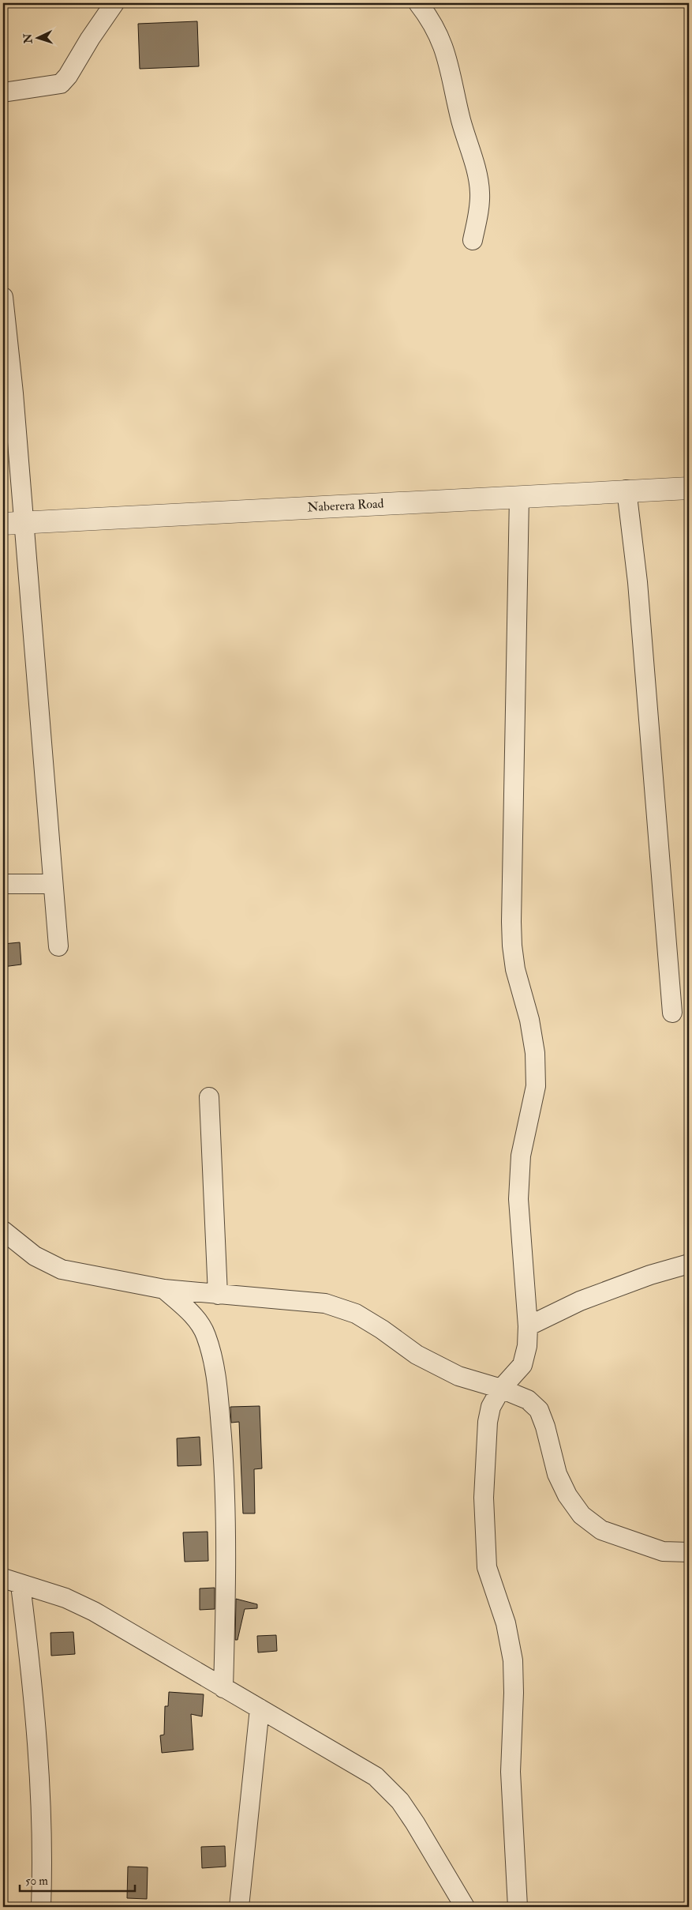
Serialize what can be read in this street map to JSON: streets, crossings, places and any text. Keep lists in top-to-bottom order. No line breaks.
{"streets":{"street":["Naberera Road"]},"scale_bar":"50 m","north":"left"}
